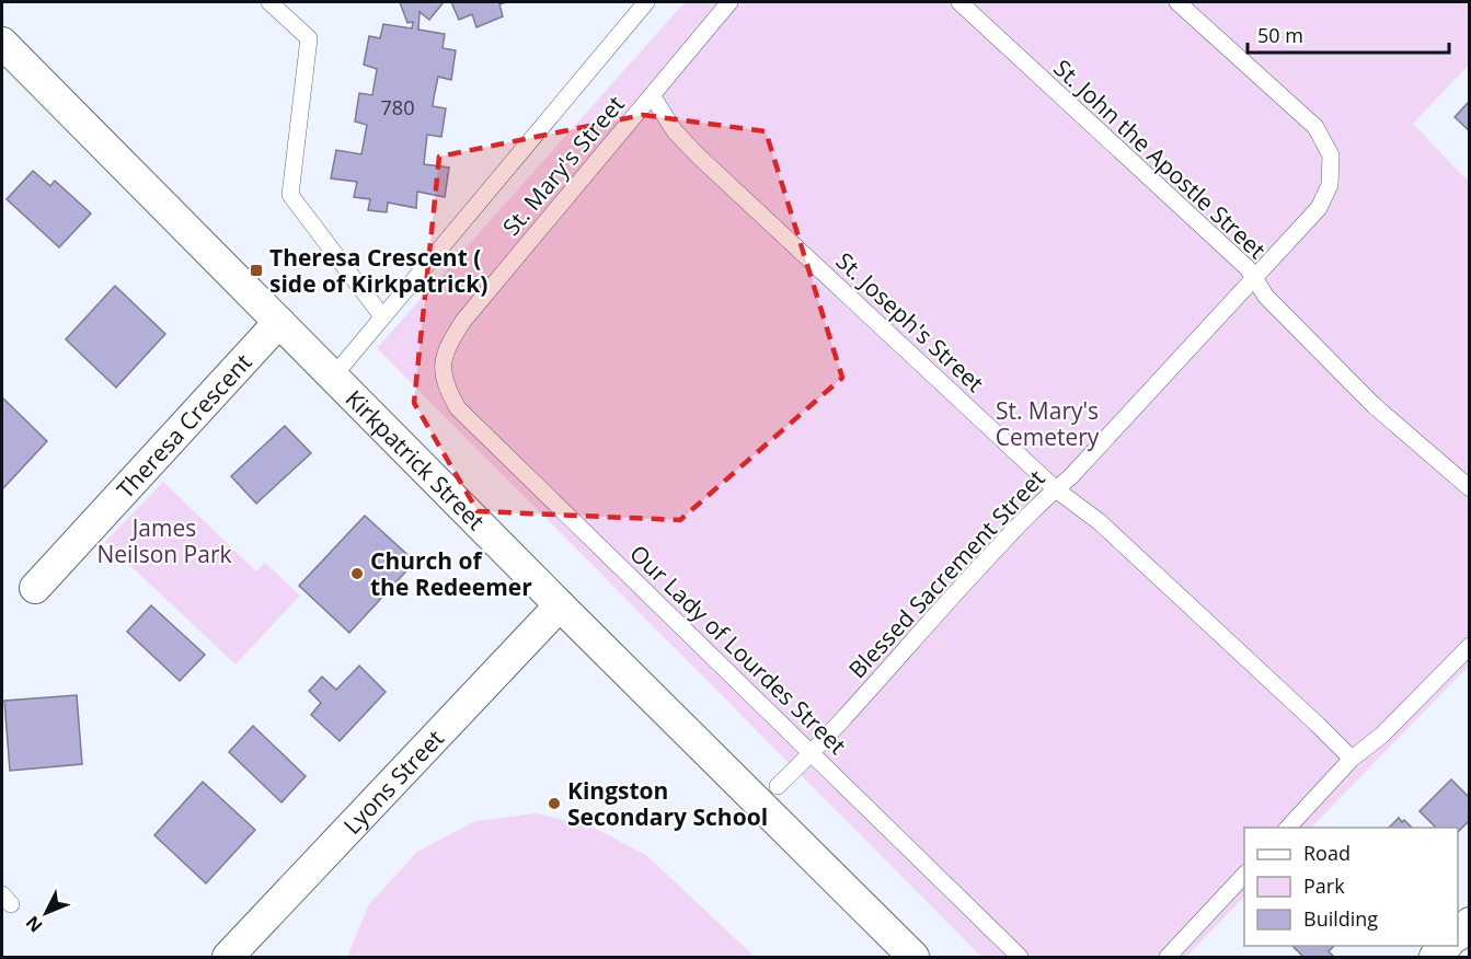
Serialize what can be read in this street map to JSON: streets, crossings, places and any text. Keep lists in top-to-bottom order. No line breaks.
{"streets":{"street":["Theresa Crescent","Kirkpatrick Street","Lyons Street"],"lane":["St. John the Apostle Street","St. Mary's Street","St. Joseph's Street","Blessed Sacrement Street","Our Lady of Lourdes Street"]},"crossings":[["St. John the Apostle Street","Blessed Sacrement Street"],["St. Mary's Street","St. Joseph's Street"],["St. Mary's Street","Our Lady of Lourdes Street"],["St. Joseph's Street","Blessed Sacrement Street"],["Theresa Crescent","Kirkpatrick Street"],["Kirkpatrick Street","Lyons Street"],["Blessed Sacrement Street","Our Lady of Lourdes Street"]],"parks":["St. Mary's Cemetery","James Neilson Park"],"places":{"transit":["Theresa Crescent ( side of Kirkpatrick)"],"other":["Church of the Redeemer","Kingston Secondary School"]},"house_numbers":["780"],"legend":["Road","Park","Building"],"scale_bar":"50 m","north":"bottom left"}
